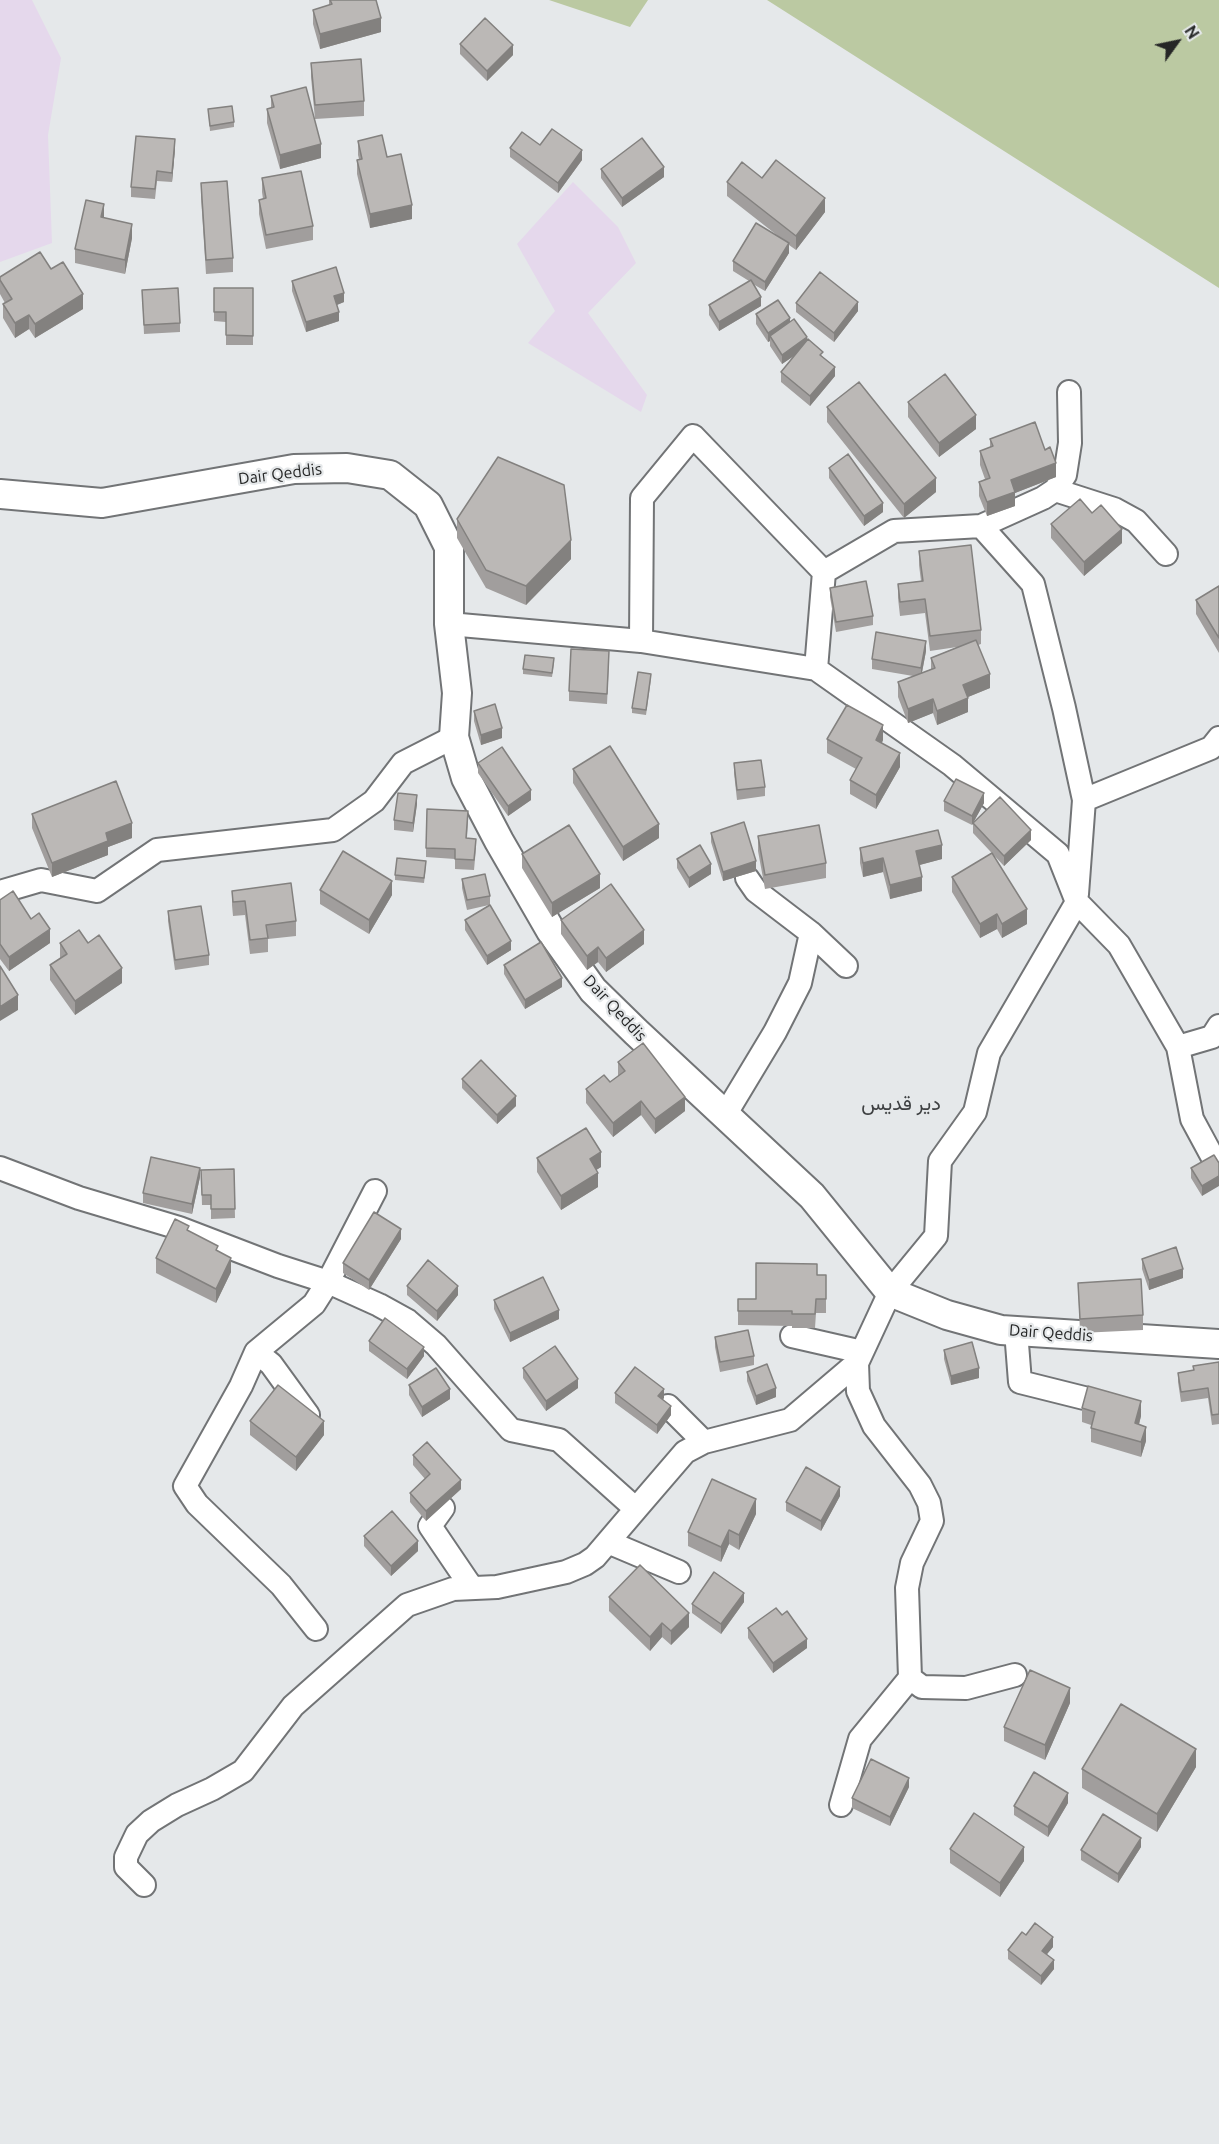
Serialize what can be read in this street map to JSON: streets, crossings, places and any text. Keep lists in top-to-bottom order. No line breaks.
{"streets":{"main road":["Dair Qeddis"]},"districts":["دير قديس"],"north":"top right"}
